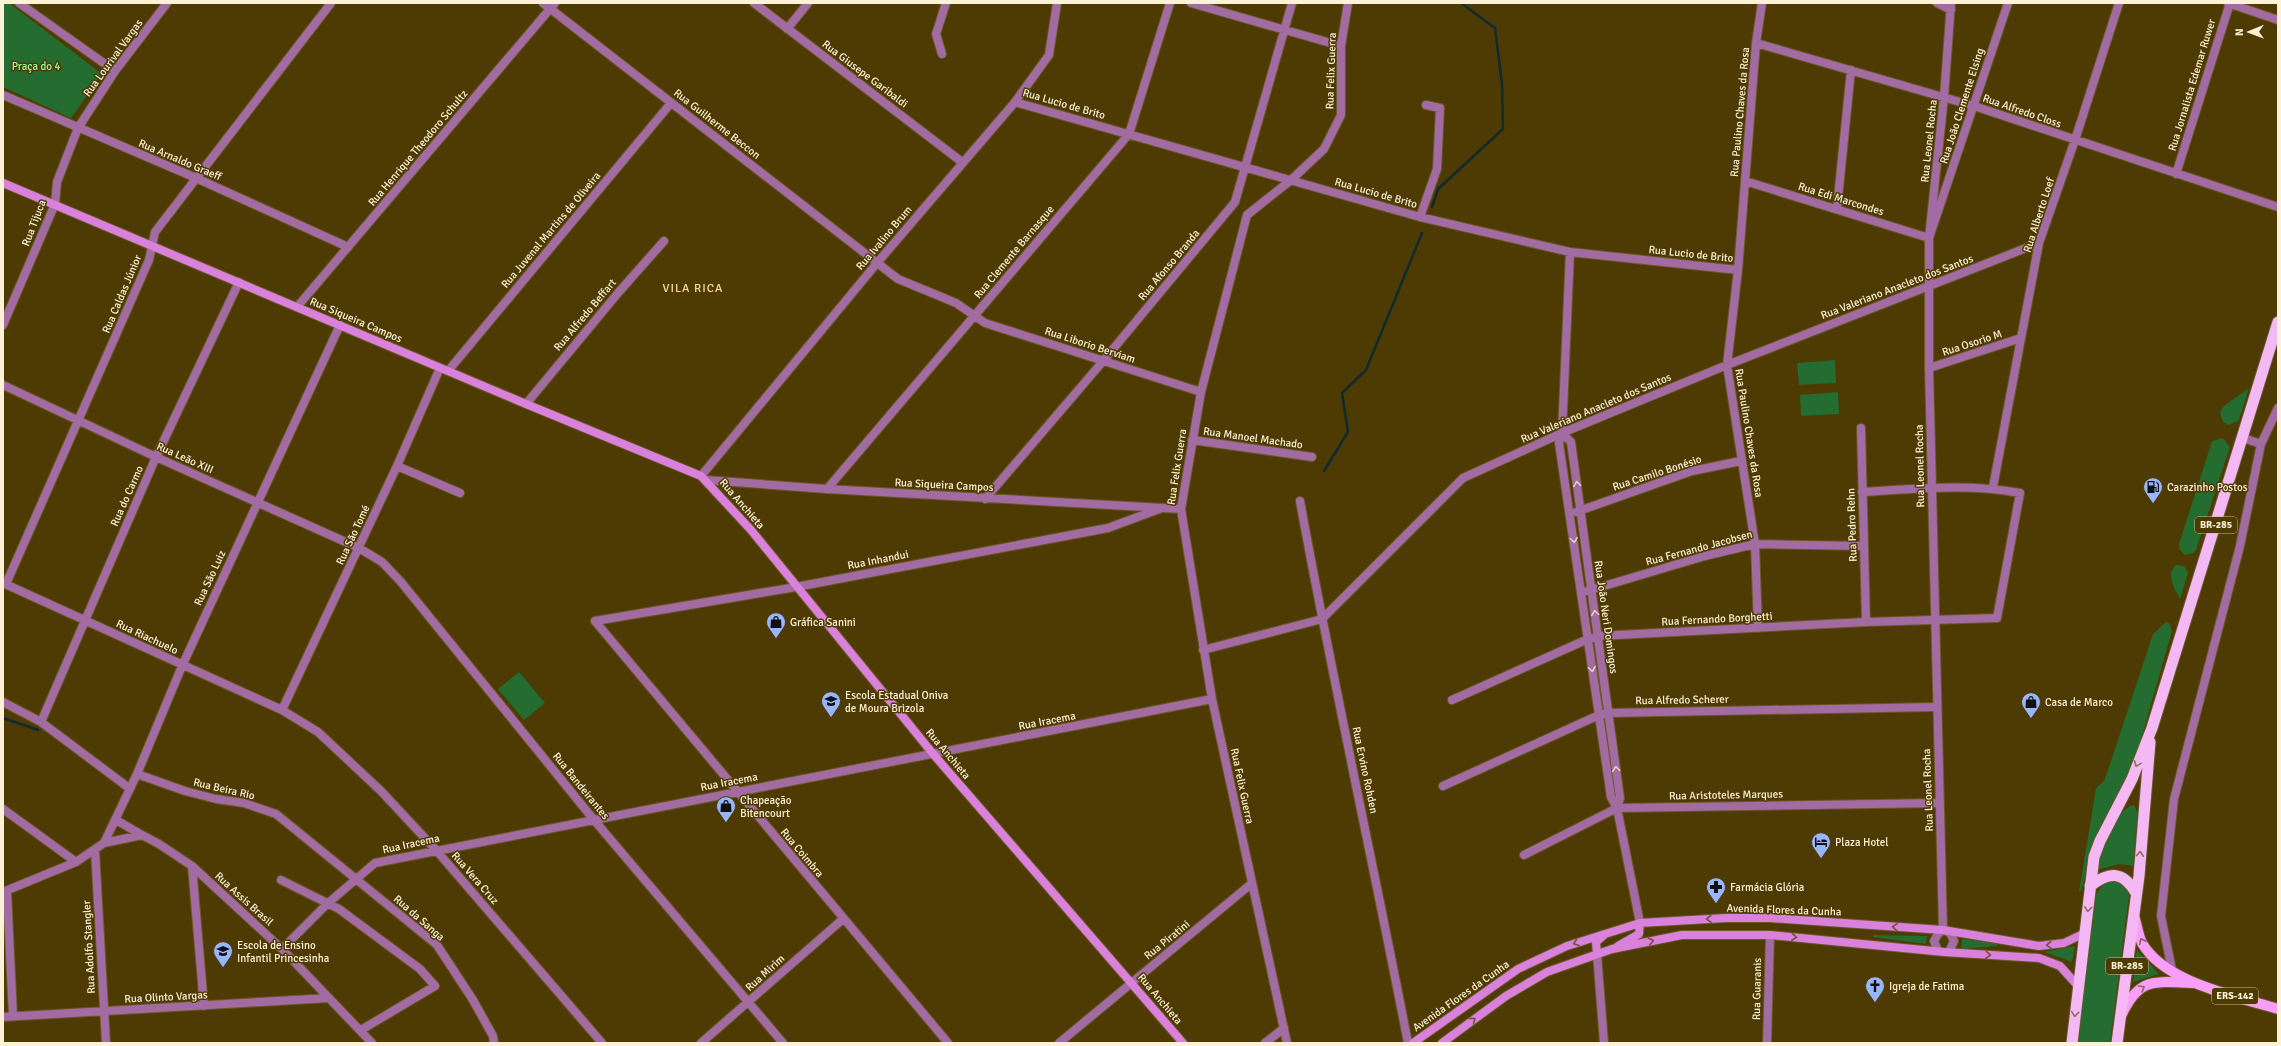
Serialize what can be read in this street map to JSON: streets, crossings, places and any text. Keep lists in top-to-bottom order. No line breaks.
{"streets":{"highway":["BR-285"],"main road":["Rua Siqueira Campos","Rua Anchieta","Avenida Flores da Cunha","ERS-142"],"street":["Rua Lourival Vargas","Rua Felix Guerra","Rua Giusepe Garibaldi","Rua Jornalista Edemar Ruwer","Rua Lucio de Brito","Rua João Clemente Elsing","Rua Alfredo Closs","Rua Paulino Chaves da Rosa","Rua Guilherme Beccon","Rua Leonel Rocha","Rua Henrique Theodoro Schultz","Rua Arnaldo Graeff","Rua Edi Marcondes","Rua Alberto Loef","Rua Tijuca","Rua Juvenal Martins de Oliveira","Rua Ivalino Brum","Rua Clemente Barnasque","Rua Afonso Branda","Rua Valeriano Anacleto dos Santos","Rua Caldas Júnior","Rua Alfredo Beffart","Rua Osorio M","Rua Liborio Berviam","Rua Manoel Machado","Rua Leão XIII","Rua Camilo Bonésio","Rua do Carmo","Rua Pedro Rehn","Rua São Tomé","Rua Fernando Jacobsen","Rua Inhandui","Rua São Luiz","Rua João Neri Domingos","Rua Fernando Borghetti","Rua Riachuelo","Rua Alfredo Scherer","Rua Iracema","Rua Ervino Rohden","Rua Bandeirantes","Rua Beira Rio","Rua Aristoteles Marques","Rua Coimbra","Rua Vera Cruz","Rua Assis Brasil","Rua da Sanga","Rua Piratini","Rua Adolfo Stangler","Rua Mirim","Rua Guaranis","Rua Olinto Vargas"]},"crossings":[["Rua Lourival Vargas","Rua Arnaldo Graeff"],["Rua Lourival Vargas","Rua Tijuca"],["Rua Felix Guerra","Rua Lucio de Brito"],["Rua Felix Guerra","Rua Siqueira Campos"],["Rua Felix Guerra","Rua Liborio Berviam"],["Rua Felix Guerra","Rua Manoel Machado"],["Rua Felix Guerra","Rua Iracema"],["Rua Felix Guerra","Rua Piratini"],["Rua Giusepe Garibaldi","Rua Ivalino Brum"],["Rua Jornalista Edemar Ruwer","Rua Alfredo Closs"],["Rua Lucio de Brito","Rua Paulino Chaves da Rosa"],["Rua Lucio de Brito","Rua Ivalino Brum"],["Rua Lucio de Brito","Rua Clemente Barnasque"],["Rua Lucio de Brito","Rua Afonso Branda"],["Rua Lucio de Brito","Rua João Neri Domingos"],["Rua João Clemente Elsing","Rua Alfredo Closs"],["Rua João Clemente Elsing","Rua Leonel Rocha"],["Rua João Clemente Elsing","Rua Edi Marcondes"],["Rua Alfredo Closs","Rua Paulino Chaves da Rosa"],["Rua Alfredo Closs","Rua Leonel Rocha"],["Rua Alfredo Closs","Rua Alberto Loef"],["Rua Paulino Chaves da Rosa","Rua Edi Marcondes"],["Rua Paulino Chaves da Rosa","Rua Valeriano Anacleto dos Santos"],["Rua Paulino Chaves da Rosa","Rua Camilo Bonésio"],["Rua Paulino Chaves da Rosa","Rua Fernando Jacobsen"],["Rua Paulino Chaves da Rosa","Rua Fernando Borghetti"],["Rua Guilherme Beccon","Rua Henrique Theodoro Schultz"],["Rua Guilherme Beccon","Rua Juvenal Martins de Oliveira"],["Rua Guilherme Beccon","Rua Ivalino Brum"],["Rua Guilherme Beccon","Rua Clemente Barnasque"],["Rua Guilherme Beccon","Rua Liborio Berviam"],["Rua Leonel Rocha","Rua Edi Marcondes"],["Rua Leonel Rocha","Rua Valeriano Anacleto dos Santos"],["Rua Leonel Rocha","Rua Osorio M"],["Rua Leonel Rocha","Rua Fernando Borghetti"],["Rua Leonel Rocha","Rua Alfredo Scherer"],["Rua Leonel Rocha","Rua Aristoteles Marques"],["Rua Leonel Rocha","Avenida Flores da Cunha"],["Rua Henrique Theodoro Schultz","Rua Arnaldo Graeff"],["Rua Henrique Theodoro Schultz","Rua Siqueira Campos"],["Rua Arnaldo Graeff","Rua Tijuca"],["Rua Arnaldo Graeff","Rua Caldas Júnior"],["Rua Alberto Loef","Rua Valeriano Anacleto dos Santos"],["Rua Alberto Loef","Rua Osorio M"],["Rua Alberto Loef","Rua Fernando Borghetti"],["Rua Tijuca","Rua Siqueira Campos"],["Rua Juvenal Martins de Oliveira","Rua Siqueira Campos"],["Rua Ivalino Brum","Rua Siqueira Campos"],["Rua Ivalino Brum","Rua Anchieta"],["Rua Clemente Barnasque","Rua Siqueira Campos"],["Rua Clemente Barnasque","Rua Liborio Berviam"],["Rua Afonso Branda","Rua Siqueira Campos"],["Rua Afonso Branda","Rua Liborio Berviam"],["Rua Valeriano Anacleto dos Santos","Rua João Neri Domingos"],["Rua Valeriano Anacleto dos Santos","Rua Ervino Rohden"],["Rua Caldas Júnior","Rua Siqueira Campos"],["Rua Caldas Júnior","Rua Leão XIII"],["Rua Caldas Júnior","Rua Riachuelo"],["Rua Alfredo Beffart","Rua Siqueira Campos"],["Rua Siqueira Campos","Rua do Carmo"],["Rua Siqueira Campos","Rua Anchieta"],["Rua Siqueira Campos","Rua São Tomé"],["Rua Siqueira Campos","Rua Inhandui"],["Rua Siqueira Campos","Rua São Luiz"],["Rua Leão XIII","Rua do Carmo"],["Rua Leão XIII","Rua São Tomé"],["Rua Leão XIII","Rua São Luiz"],["Rua Leão XIII","Rua Bandeirantes"],["Rua Camilo Bonésio","Rua João Neri Domingos"],["Rua do Carmo","Rua Riachuelo"],["Rua Anchieta","Rua Inhandui"],["Rua Anchieta","Rua Iracema"],["Rua Anchieta","Rua Piratini"],["Rua Pedro Rehn","Rua Fernando Jacobsen"],["Rua Pedro Rehn","Rua Fernando Borghetti"],["BR-285","Avenida Flores da Cunha"],["BR-285","ERS-142"],["Rua São Tomé","Rua Riachuelo"],["Rua São Tomé","Rua Bandeirantes"],["Rua São Tomé","Rua Vera Cruz"],["Rua Fernando Jacobsen","Rua João Neri Domingos"],["Rua Inhandui","Rua Coimbra"],["Rua São Luiz","Rua Riachuelo"],["Rua São Luiz","Rua Beira Rio"],["Rua São Luiz","Rua Assis Brasil"],["Rua João Neri Domingos","Rua Fernando Borghetti"],["Rua João Neri Domingos","Rua Alfredo Scherer"],["Rua João Neri Domingos","Rua Aristoteles Marques"],["Rua João Neri Domingos","Avenida Flores da Cunha"],["Rua Riachuelo","Rua Vera Cruz"],["Rua Iracema","Rua Bandeirantes"],["Rua Iracema","Rua Beira Rio"],["Rua Iracema","Rua Coimbra"],["Rua Iracema","Rua Vera Cruz"],["Rua Iracema","Rua Assis Brasil"],["Rua Iracema","Rua da Sanga"],["Rua Bandeirantes","Rua Mirim"],["Rua Beira Rio","Rua da Sanga"],["Rua Coimbra","Rua Mirim"],["Rua Assis Brasil","Rua Olinto Vargas"],["Rua Adolfo Stangler","Rua Olinto Vargas"]],"districts":["VILA RICA"],"parks":["Praça do 4"],"places":{"fuel station":["Carazinho Postos"],"shop":["Gráfica Sanini","Casa de Marco","Chapeação Bitencourt"],"school or university":["Escola Estadual Oniva de Moura Brizola","Escola de Ensino Infantil Princesinha"],"hotel":["Plaza Hotel"],"pharmacy":["Farmácia Glória"],"church":["Igreja de Fatima"]},"north":"left"}
